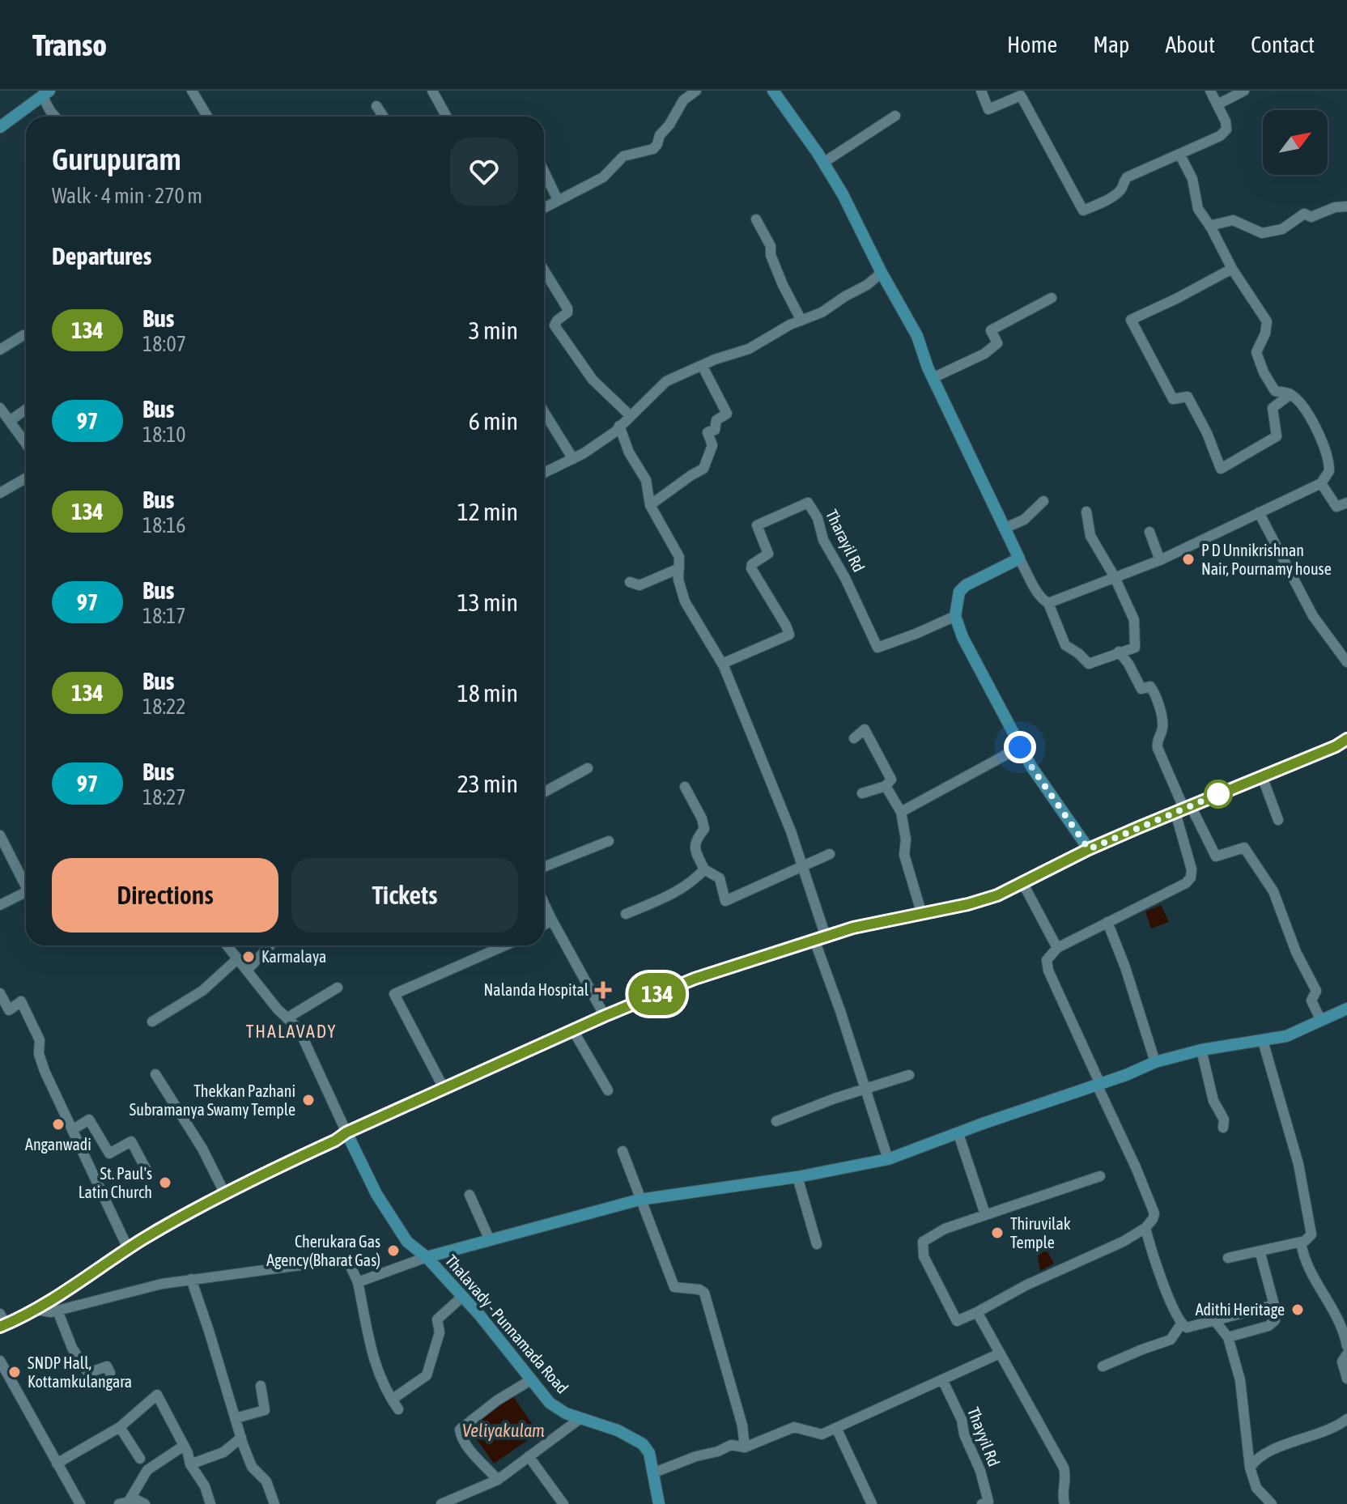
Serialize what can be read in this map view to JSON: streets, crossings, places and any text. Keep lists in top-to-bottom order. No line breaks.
{"streets":{"main road":["Thalavady - Punnamada Road"],"street":["Tharayil Rd","Thayyil Rd"]},"districts":["THALAVADY"],"water":["Veliyakulam"],"places":{"other":["P D Unnikrishnan Nair, Pournamy house","Karmalaya","Thekkan Pazhani Subramanya Swamy Temple","Anganwadi","St. Paul's Latin Church","Thiruvilak Temple","Cherukara Gas Agency(Bharat Gas)","Adithi Heritage","SNDP Hall, Kottamkulangara"],"health":["Nalanda Hospital"]},"lines":["bus line 134"],"north":"top right","page":{"header":"Transo","nav":["Home","Map","About","Contact"],"on_map":"134","heading":[["Gurupuram","Walk · 4 min · 270 m"],"Departures"],"list":[{"mark":"134","name":"Bus","note":"18:07","value":"3 min"},{"mark":"97","name":"Bus","note":"18:10","value":"6 min"},{"mark":"134","name":"Bus","note":"18:16","value":"12 min"},{"mark":"97","name":"Bus","note":"18:17","value":"13 min"},{"mark":"134","name":"Bus","note":"18:22","value":"18 min"},{"mark":"97","name":"Bus","note":"18:27","value":"23 min"}],"buttons":["Directions","Tickets"]}}
